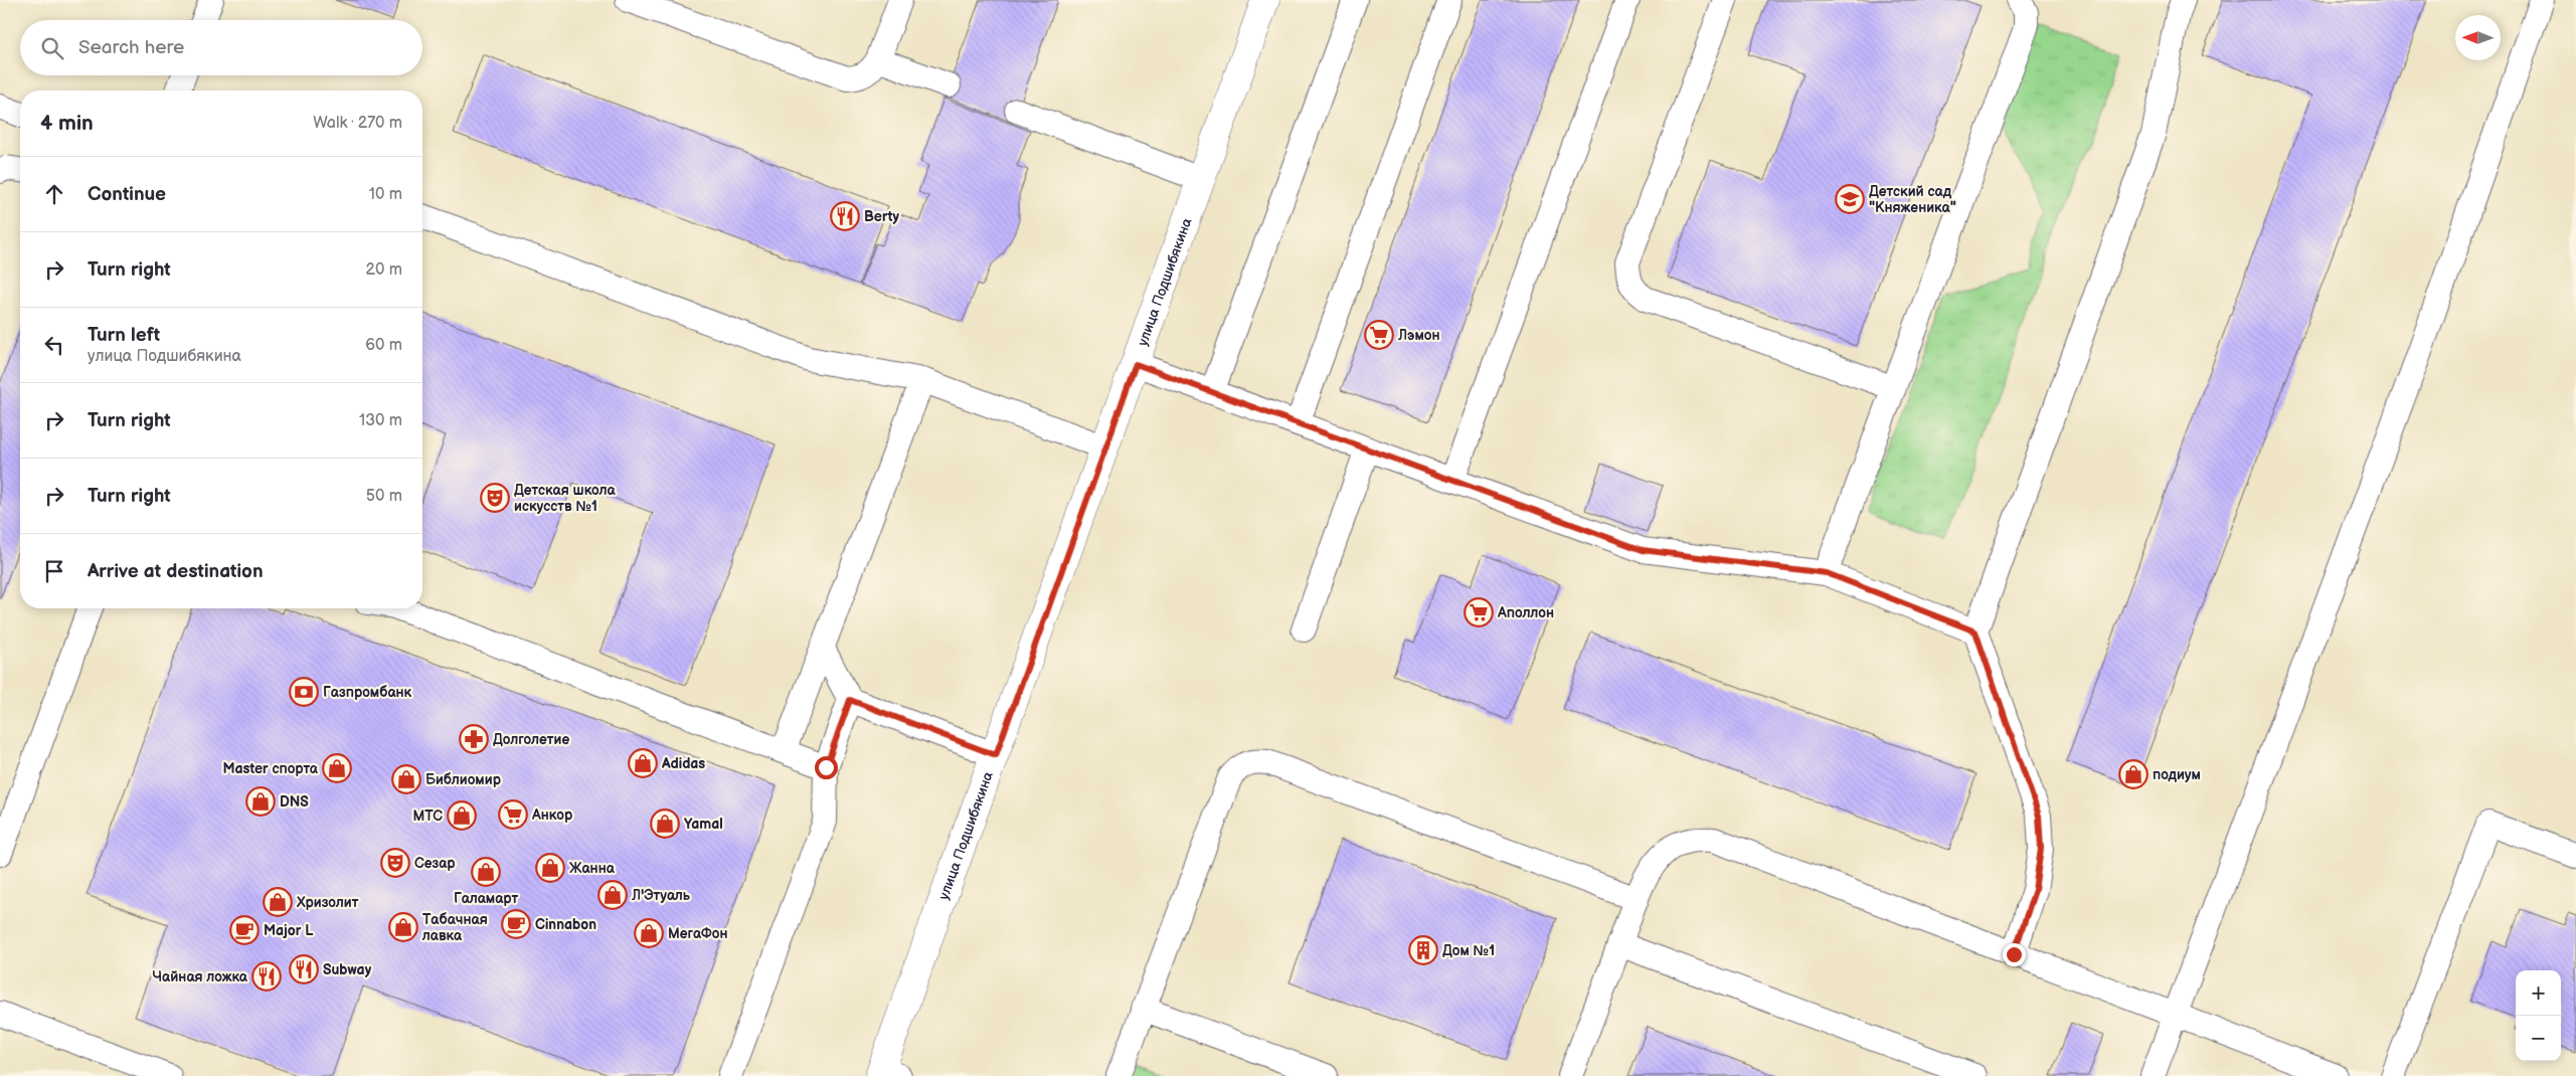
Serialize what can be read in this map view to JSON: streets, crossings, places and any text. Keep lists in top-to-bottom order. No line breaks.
{"streets":{"street":["улица Подшибякина"]},"places":{"school or university":["Детский сад \"Княженика\""],"restaurant":["Berty","Subway","Чайная ложка"],"supermarket":["Лэмон","Аполлон","Анкор"],"theatre":["Детская школа искусств №1","Сезар"],"bank":["Газпромбанк"],"pharmacy":["Долголетие"],"shop":["Adidas","Master спорта","подиум","Библиомир","DNS","МТС","Yamal","Жанна","Галамарт","Л'Этуаль","Хризолит","Табачная лавка","МегаФон"],"cafe":["Cinnabon","Major L"],"building":["Дом №1"]},"north":"left","page":{"search":"Search here","heading":["4 min","Walk · 270 m"],"list":[["Continue","10 m"],["Turn right","20 m"],["Turn left","улица Подшибякина","60 m"],["Turn right","130 m"],["Turn right","50 m"],"Arrive at destination"],"map_buttons":["+","−"]}}
